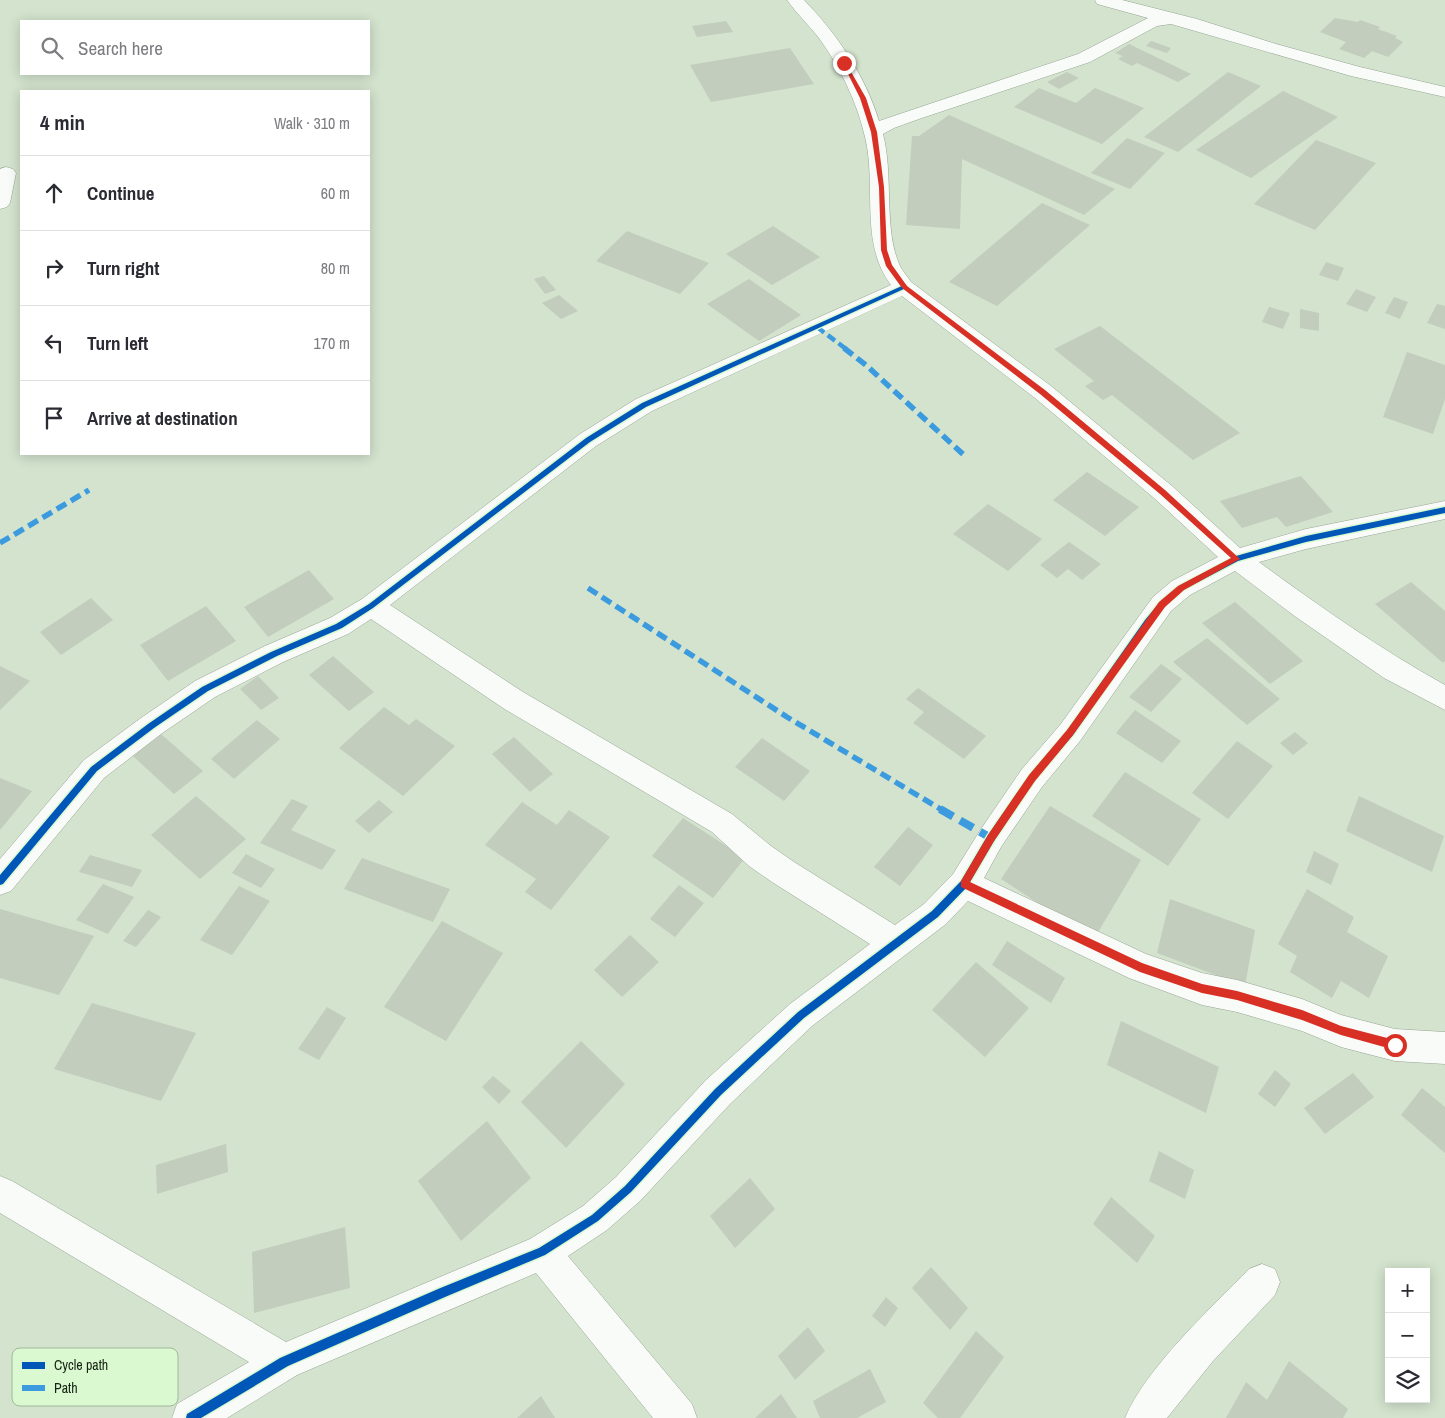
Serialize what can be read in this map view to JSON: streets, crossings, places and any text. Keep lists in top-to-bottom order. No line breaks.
{"legend":["Cycle path","Path"],"page":{"search":"Search here","heading":["4 min","Walk · 310 m"],"list":[["Continue","60 m"],["Turn right","80 m"],["Turn left","170 m"],"Arrive at destination"],"map_buttons":["+","−"]}}
